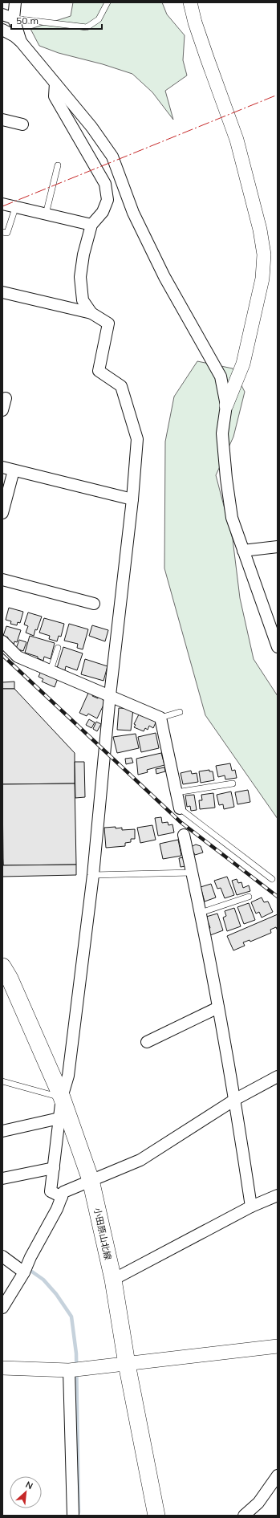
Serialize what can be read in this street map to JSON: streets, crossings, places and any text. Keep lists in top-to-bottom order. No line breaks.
{"streets":{"main road":["小田原山北線"]},"scale_bar":"50 m","north":"top right"}
